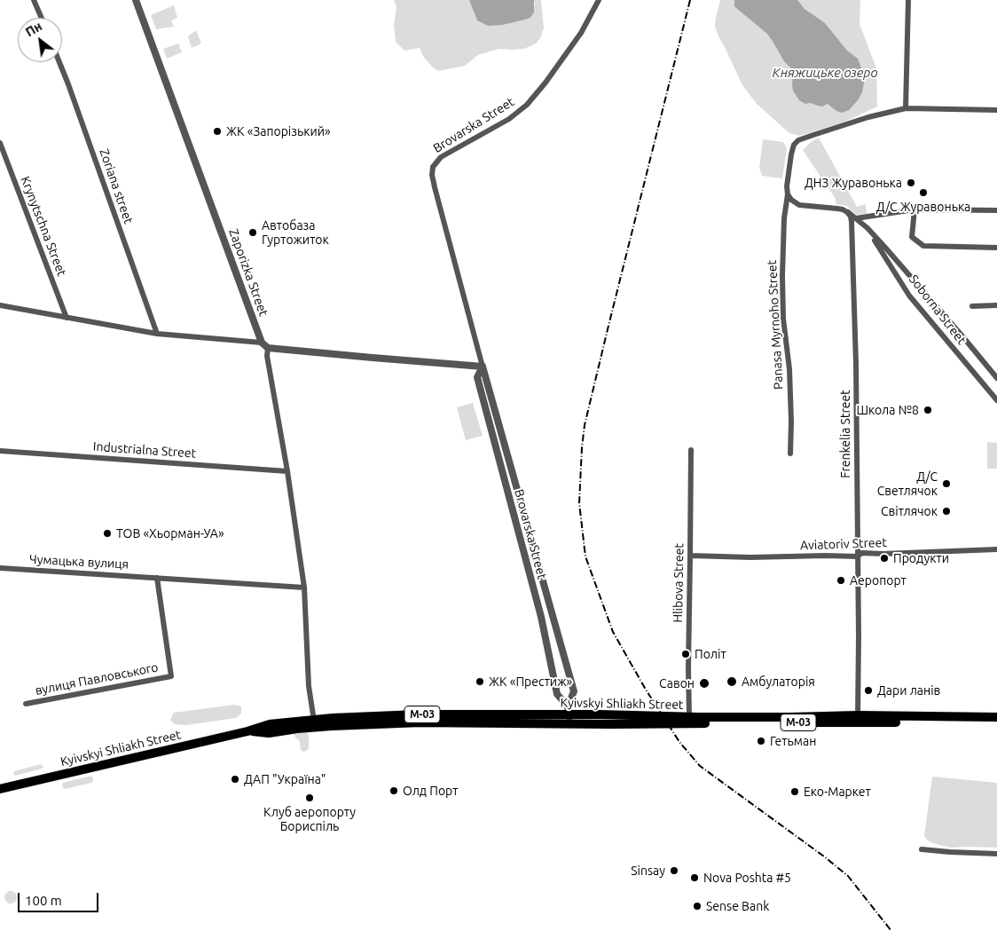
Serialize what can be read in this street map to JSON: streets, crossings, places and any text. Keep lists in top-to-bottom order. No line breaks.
{"streets":{"highway":["Kyivskyi Shliakh Street","М-03"],"street":["Brovarska Street","Zoriana street","Krynytschna Street","Zaporizka Street","Soborna Street","Panasa Myrnoho Street","Frenkelia Street","Industrialna Street","Aviatoriv Street","Чумацька вулиця","Hlibova Street","вулиця Павловського"]},"crossings":[["Brovarska Street","Kyivskyi Shliakh Street"],["Soborna Street","Frenkelia Street"],["Frenkelia Street","Aviatoriv Street"],["Frenkelia Street","Kyivskyi Shliakh Street"],["Aviatoriv Street","Hlibova Street"],["Чумацька вулиця","вулиця Павловського"],["Hlibova Street","Kyivskyi Shliakh Street"]],"water":["Княжицьке озеро"],"places":["ЖК «Запорізький»","ДНЗ Журавонька","Д/С Журавонька","Автобаза Гуртожиток","Школа №8","Д/С Светлячок","Світлячок","ТОВ «Хьорман-УА»","Продукти","Аеропорт","Політ","ЖК «Престиж»","Амбулаторія","Савон","Дари ланів","Гетьман","ДАП \"Україна\"","Олд Порт","Еко-Маркет","Клуб аеропорту Бориспіль","Sinsay","Nova Poshta #5","Sense Bank"],"scale_bar":"100 m","north":"top left"}
